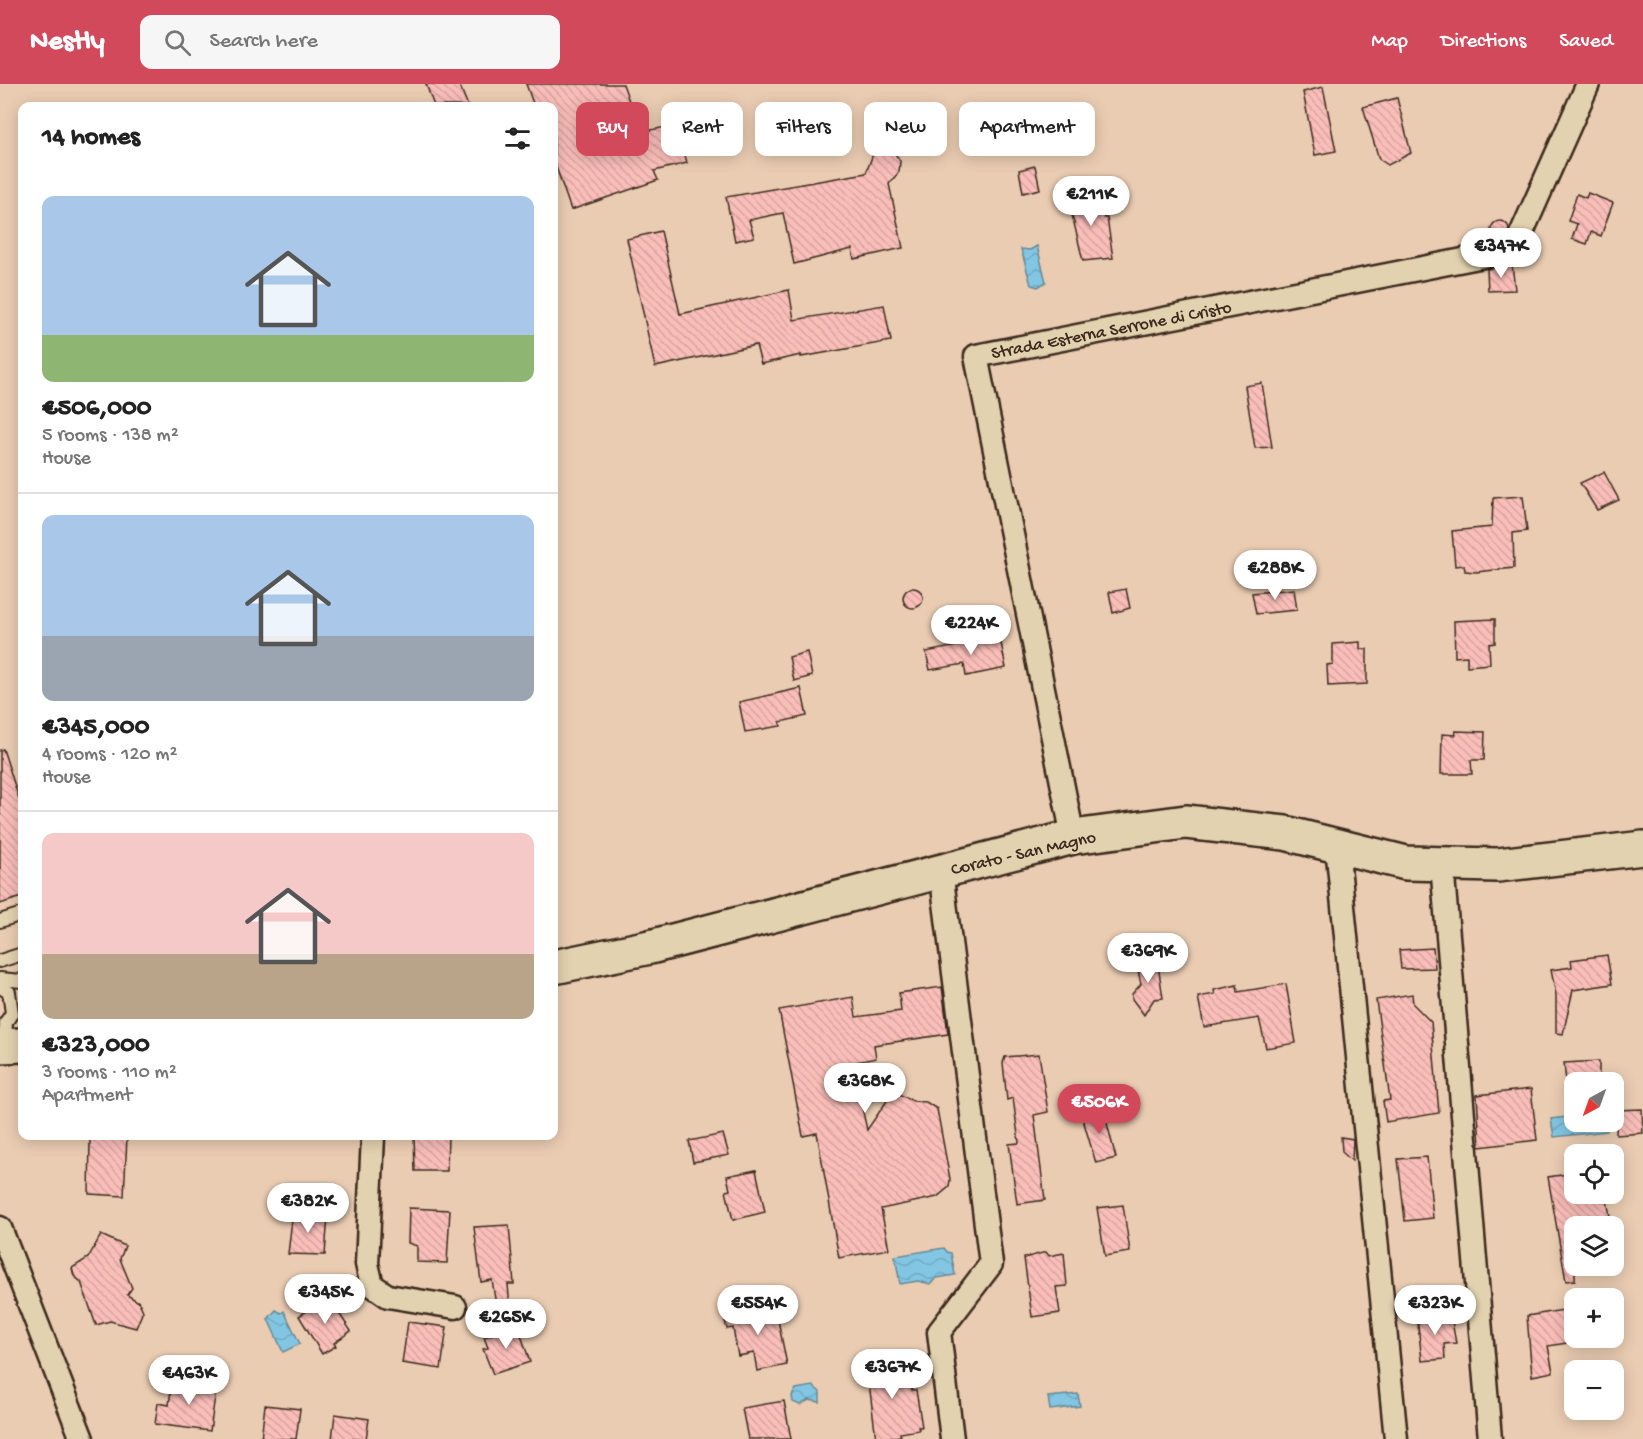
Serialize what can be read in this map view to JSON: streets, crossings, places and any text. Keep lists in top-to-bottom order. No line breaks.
{"streets":{"main road":["Corato - San Magno"],"street":["Strada Esterna Serrone di Cristo"]},"crossings":[["Strada Esterna Serrone di Cristo","Corato - San Magno"]],"north":"bottom left","page":{"header":"Nestly","search":"Search here","nav":["Map","Directions","Saved"],"chip":["Buy","Rent","Filters","New","Apartment"],"heading":"14 homes","list":[{"name":"€506,000","note":"5 rooms · 138 m² · House"},{"name":"€345,000","note":"4 rooms · 120 m² · House"},{"name":"€323,000","note":"3 rooms · 110 m² · Apartment"}],"price":["€211K","€347K","€288K","€224K","€369K","€368K","€506K","€382K","€345K","€554K","€323K","€265K","€367K","€463K"],"map_buttons":["+","−"]}}
